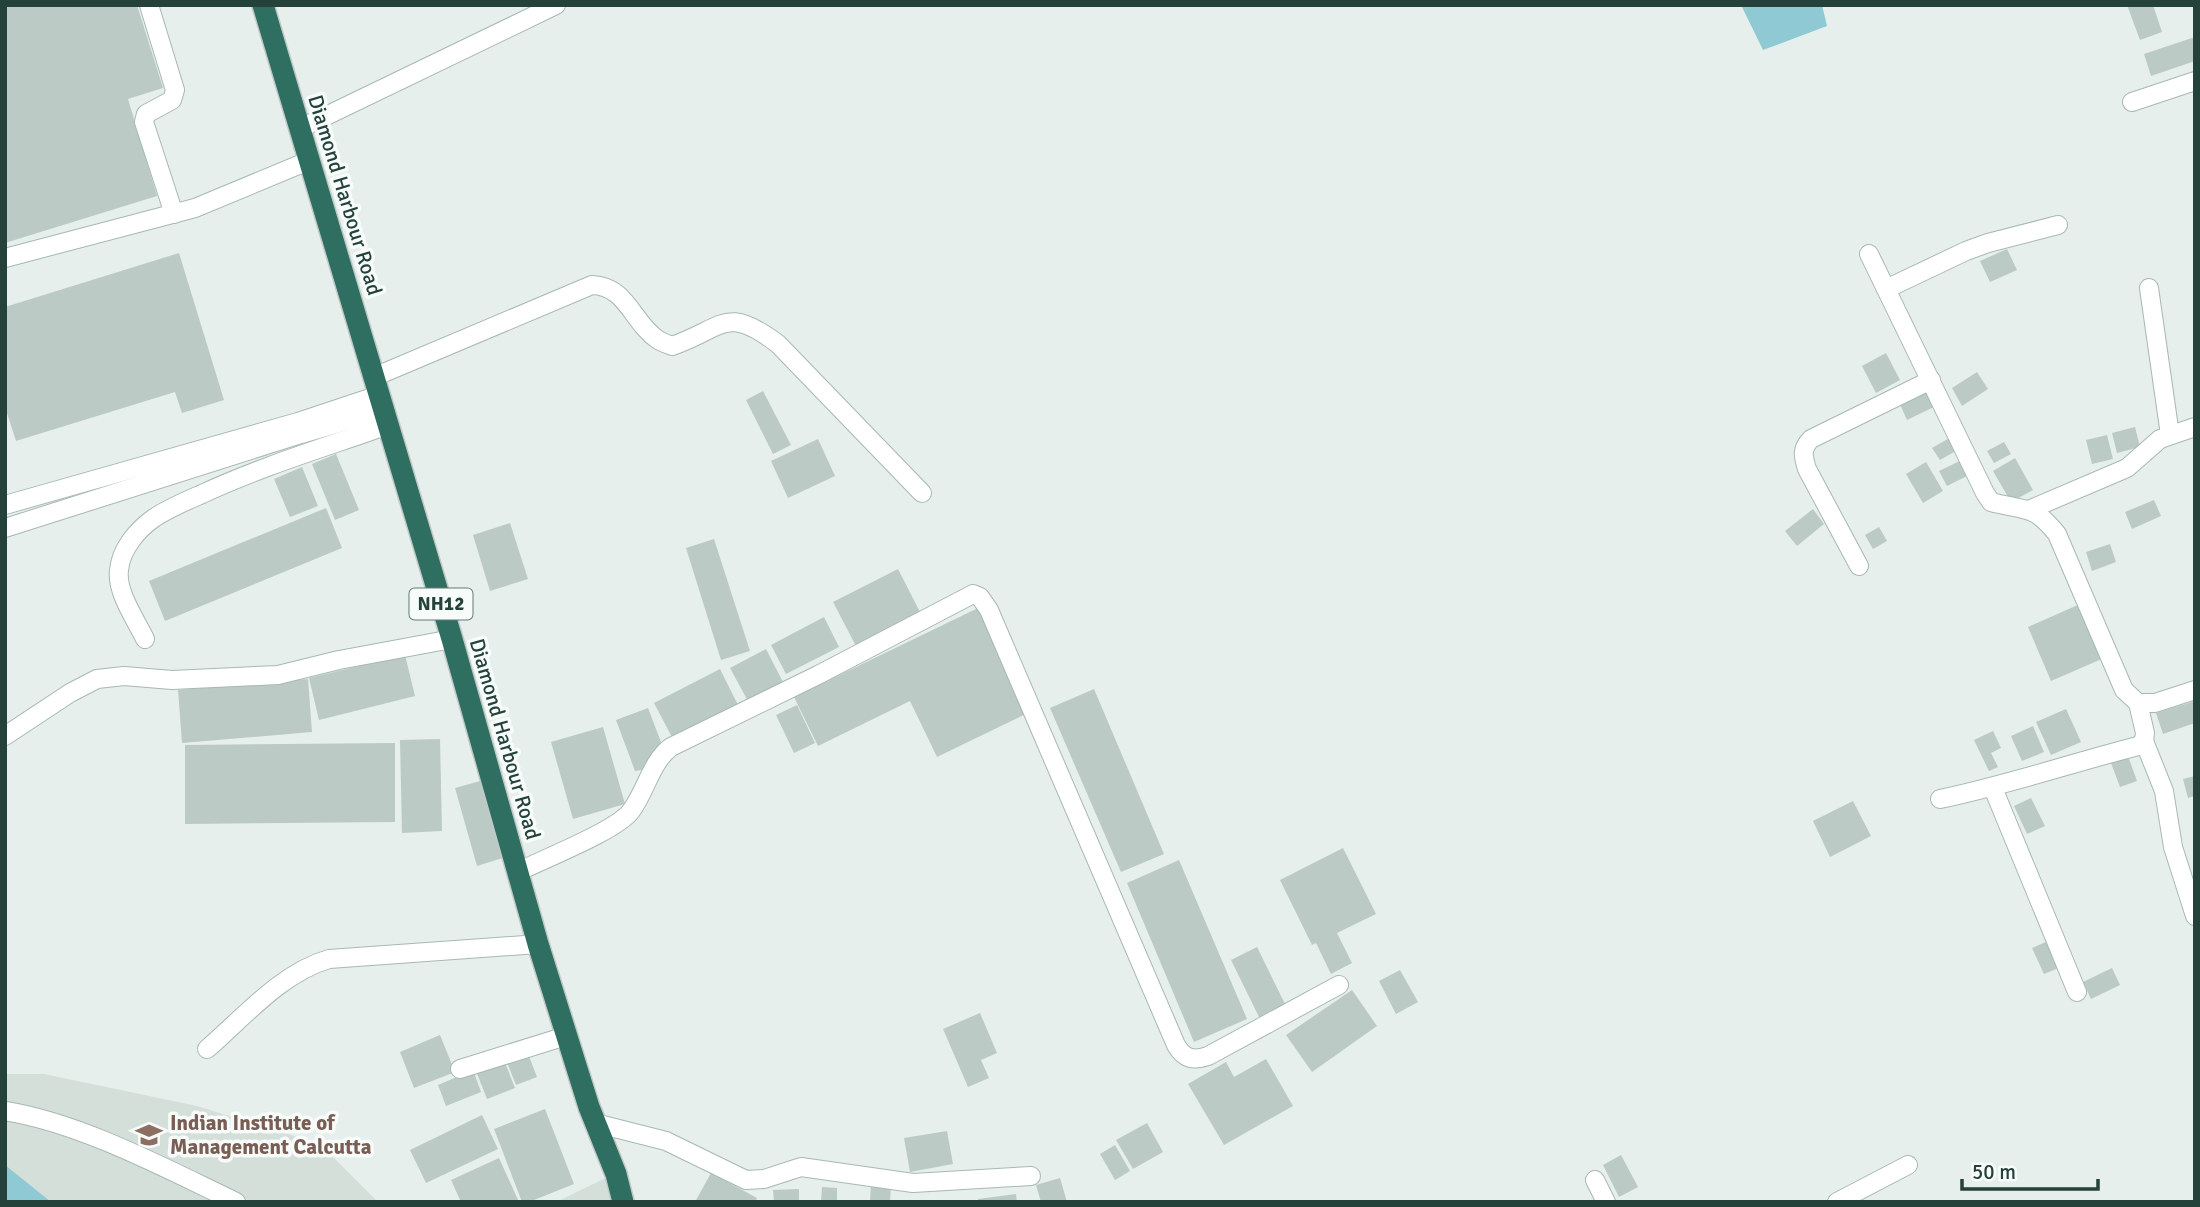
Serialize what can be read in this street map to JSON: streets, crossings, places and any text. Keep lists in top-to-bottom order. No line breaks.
{"streets":{"highway":["Diamond Harbour Road","NH12"]},"places":{"school or university":["Indian Institute of Management Calcutta"]},"scale_bar":"50 m"}
